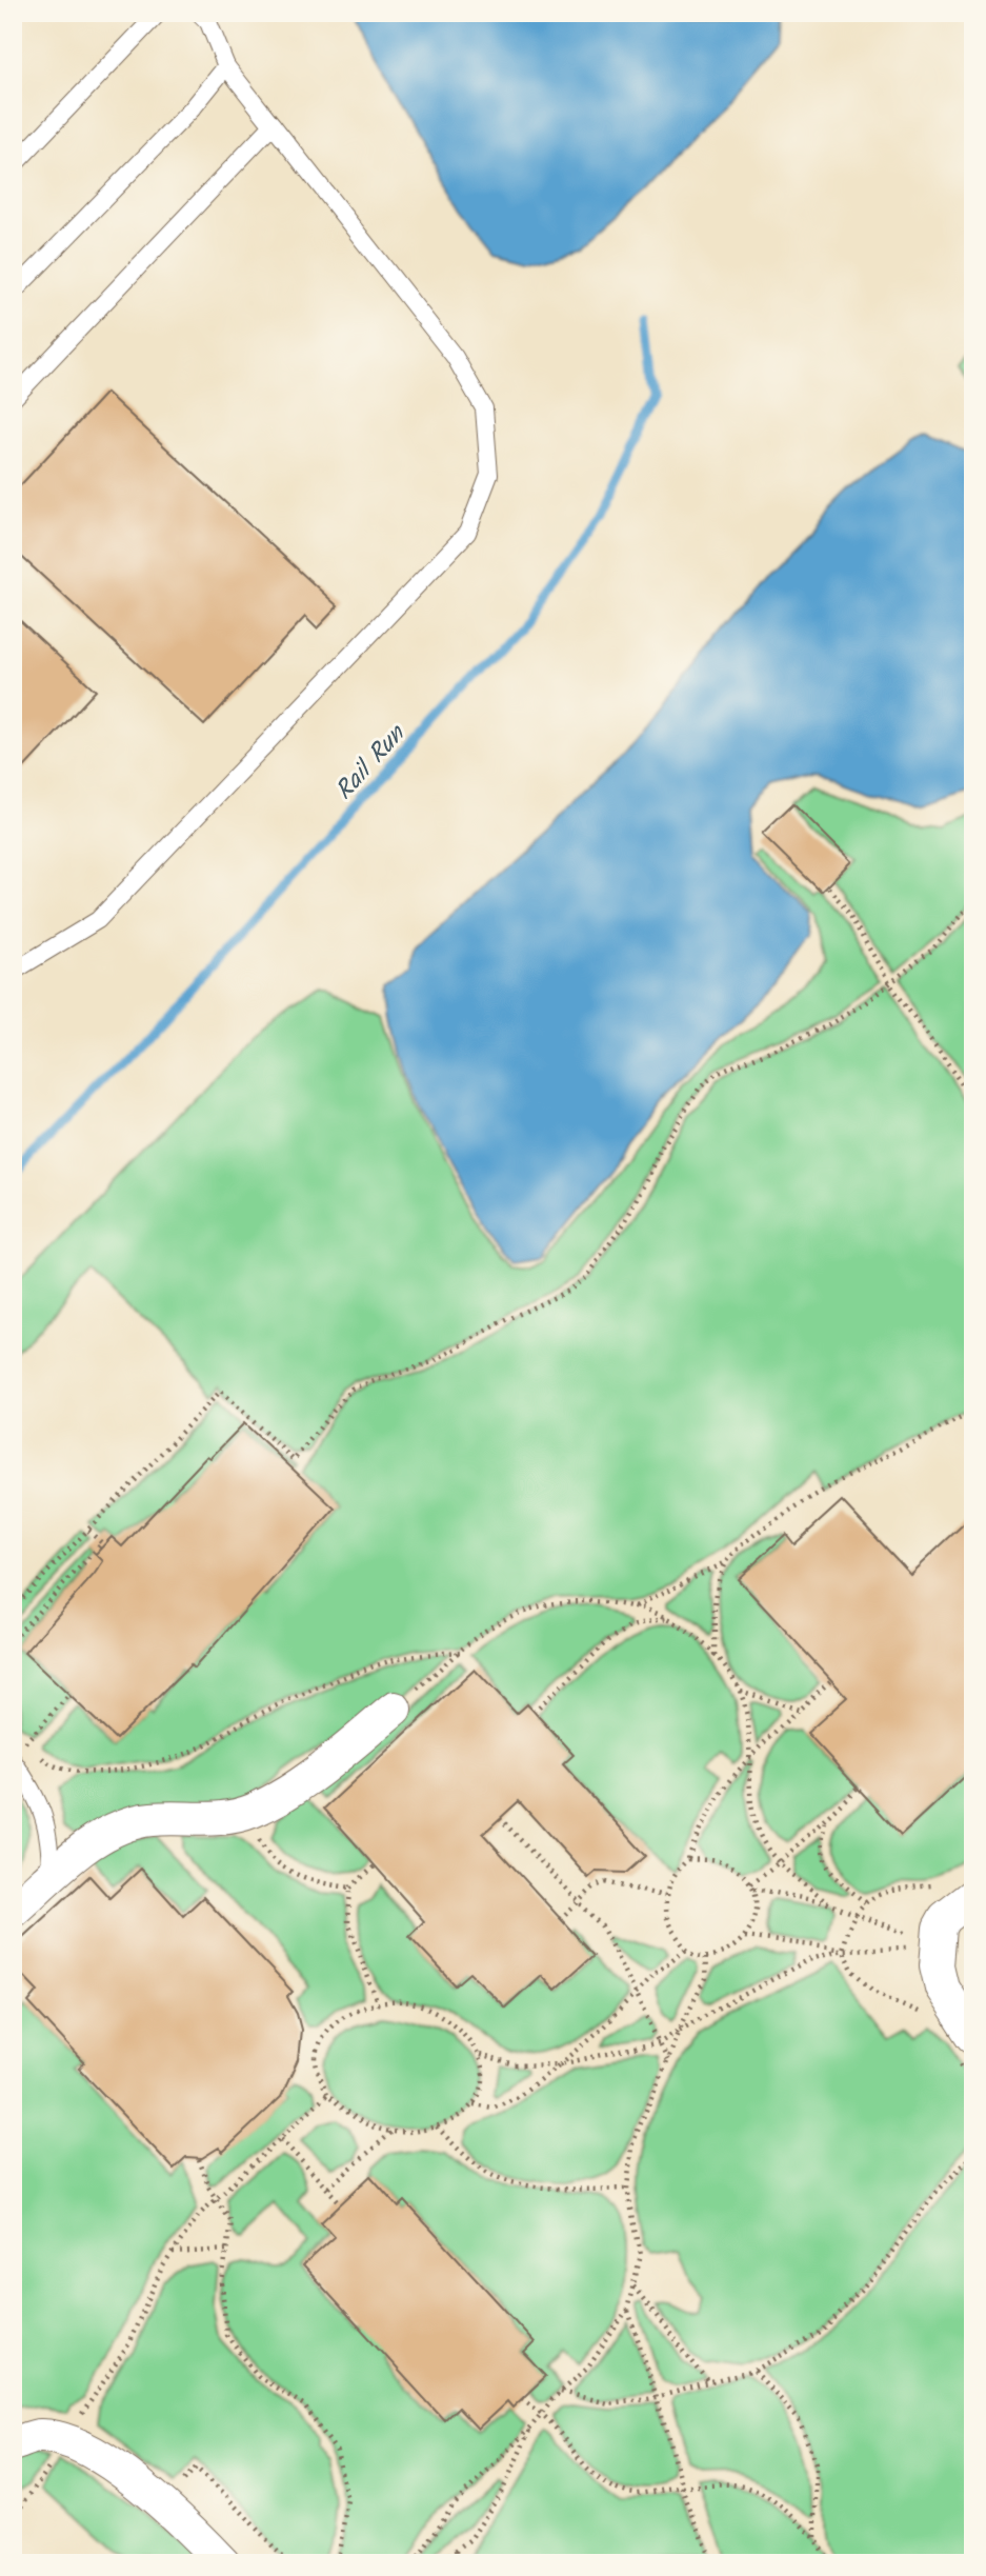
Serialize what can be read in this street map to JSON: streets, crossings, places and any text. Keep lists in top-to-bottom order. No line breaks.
{"water":["Rail Run"]}
